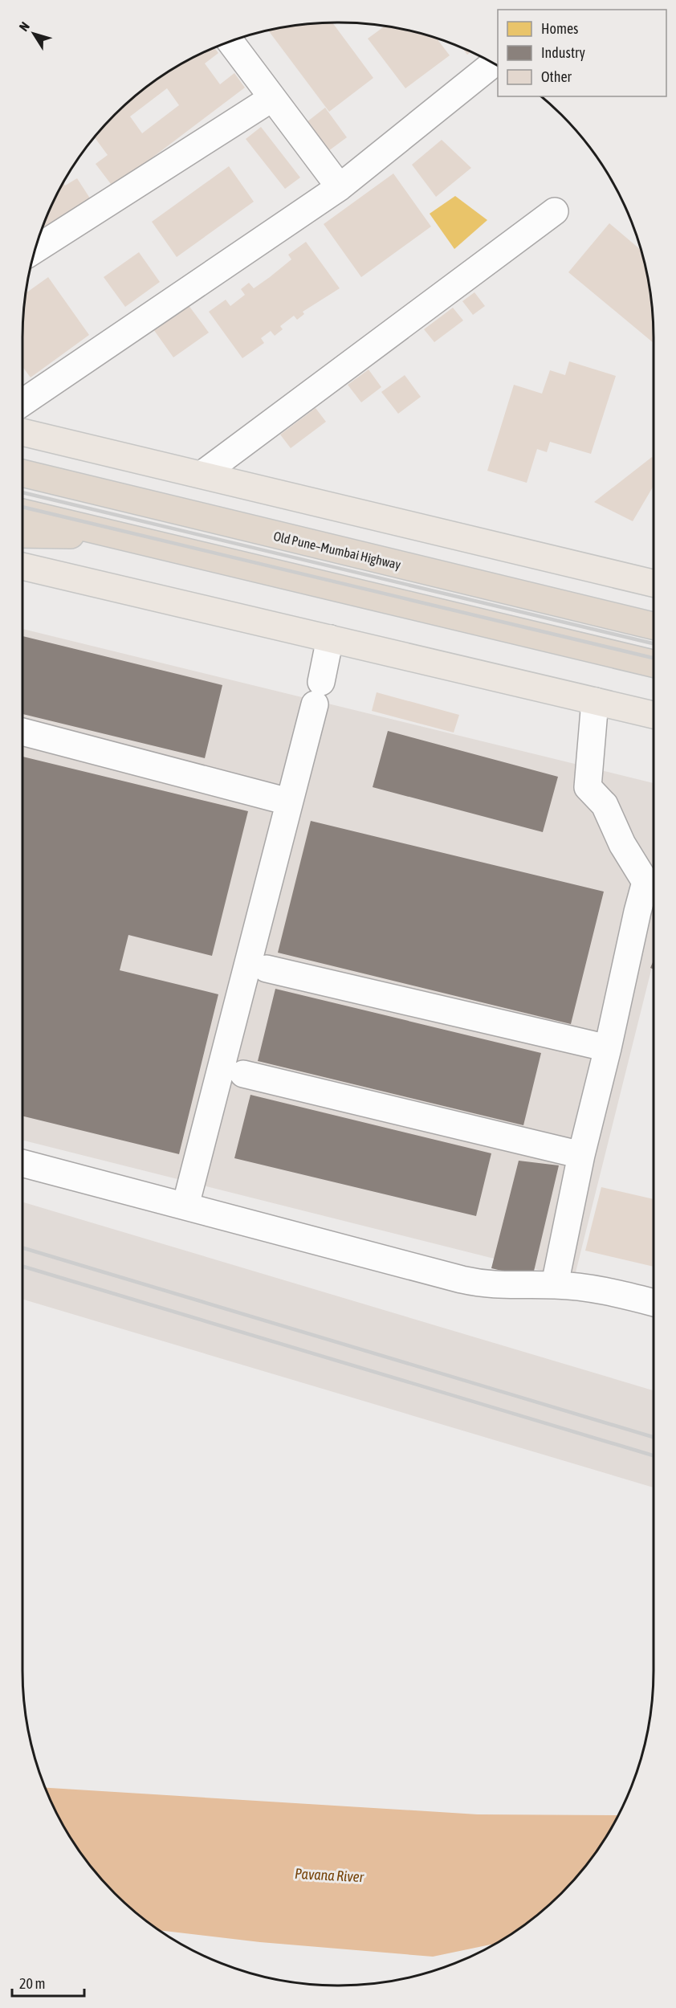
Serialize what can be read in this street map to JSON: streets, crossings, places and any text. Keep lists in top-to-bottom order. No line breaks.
{"streets":{"highway":["Old Pune–Mumbai Highway"]},"water":["Pavana River"],"legend":["Homes","Industry","Other"],"scale_bar":"20 m","north":"top left"}
